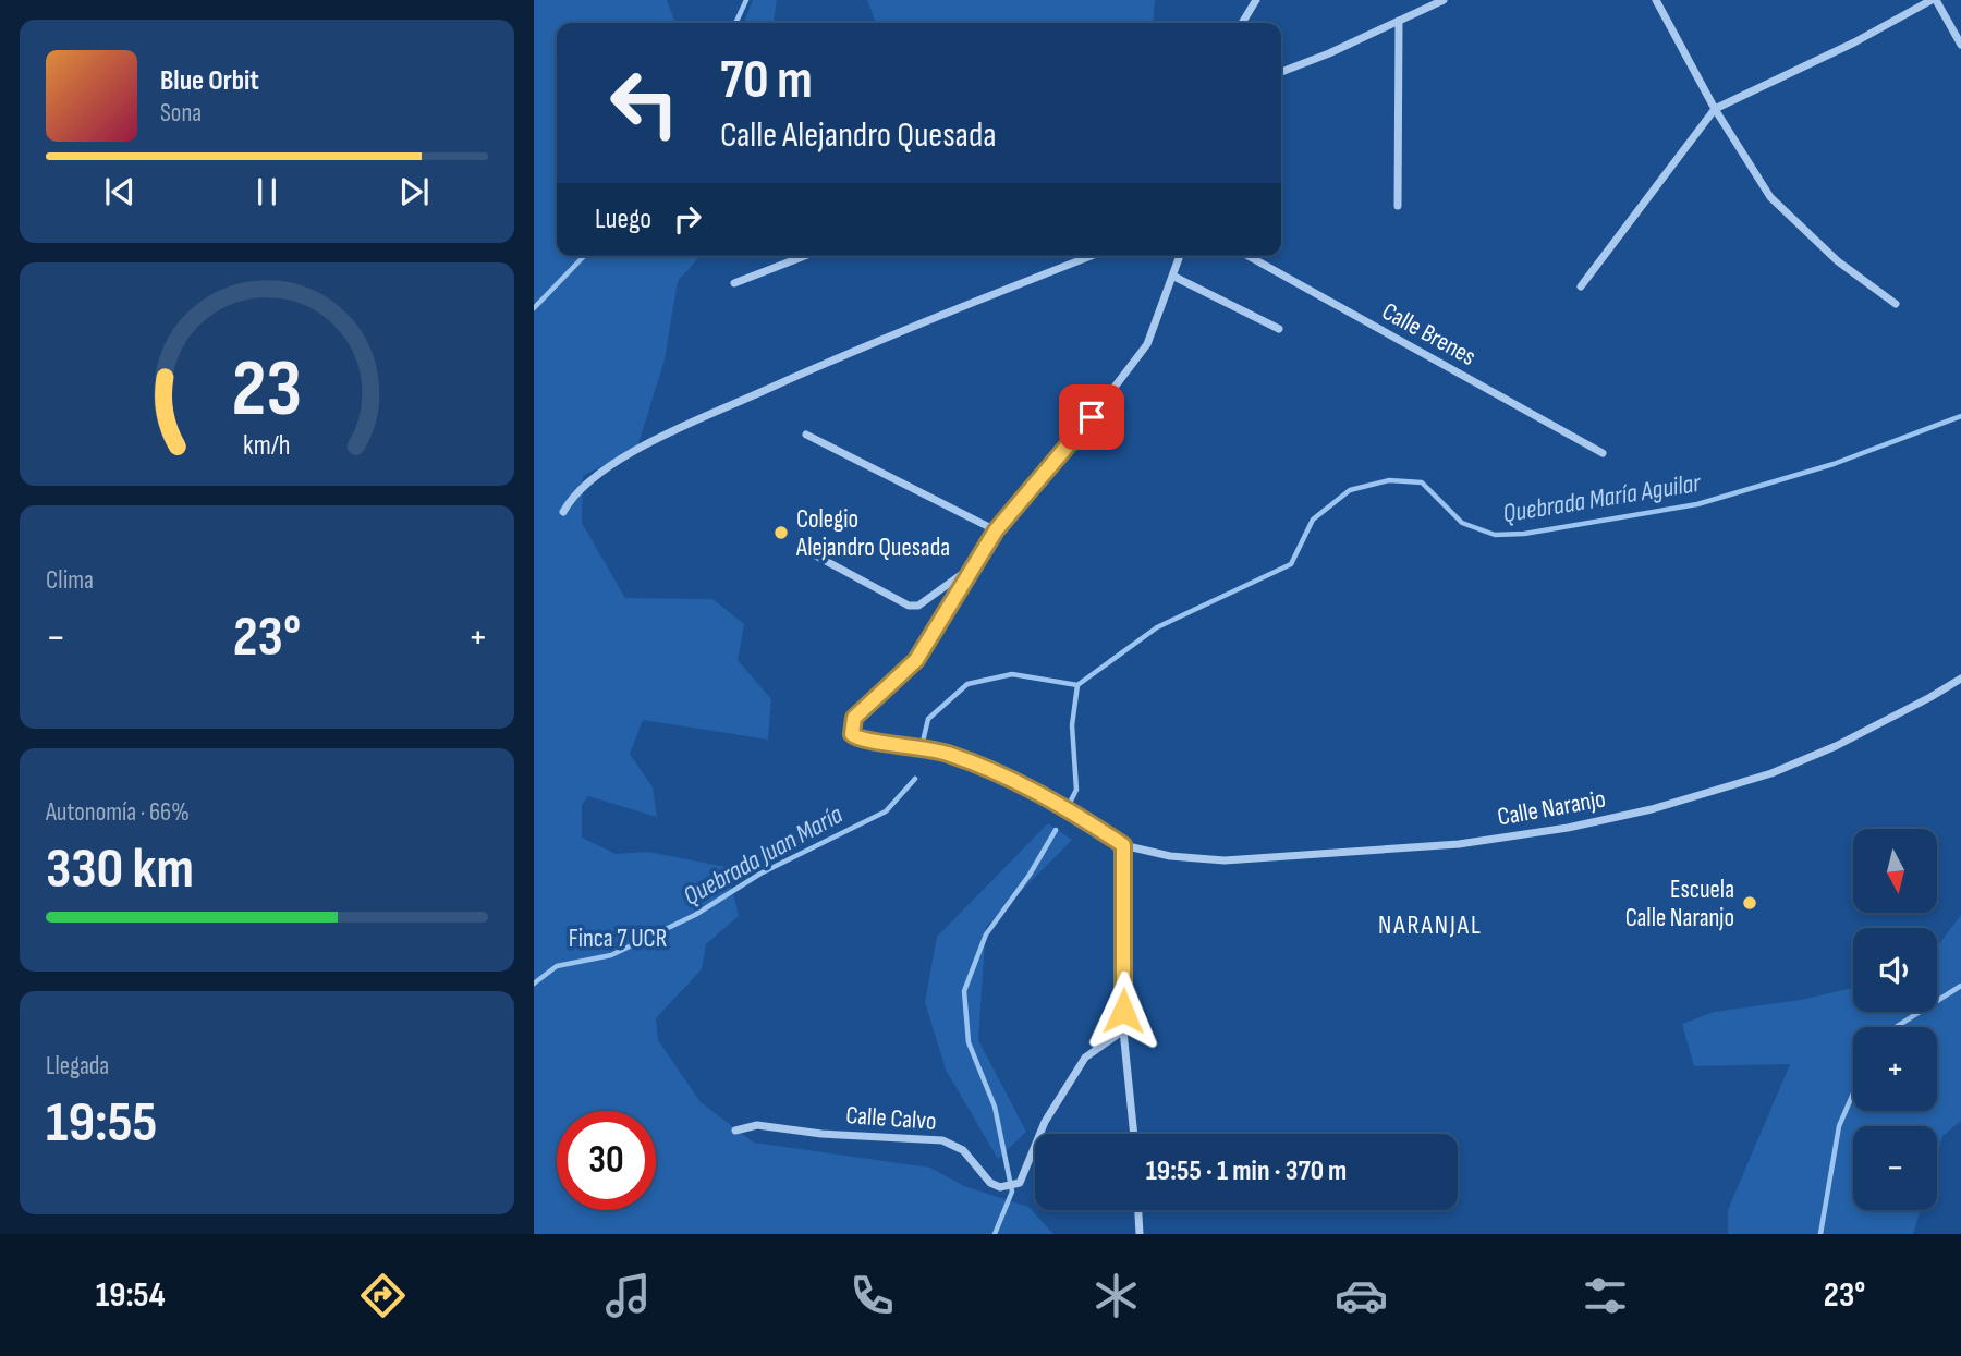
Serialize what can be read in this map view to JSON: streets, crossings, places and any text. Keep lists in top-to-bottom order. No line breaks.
{"streets":{"street":["Calle Brenes","Calle Naranjo","Calle Calvo"]},"districts":["NARANJAL"],"water":["Quebrada María Aguilar","Quebrada Juan María"],"parks":["Finca 7 UCR"],"places":["Colegio Alejandro Quesada","Escuela Calle Naranjo"],"north":"bottom","page":{"turn":["70 m","Calle Alejandro Quesada"],"song":["Blue Orbit","Sona"],"then":"Luego","tile":["Clima",["Autonomía · 66%","330 km"],["Llegada","19:55"]],"heat":["−","23°","+"],"map_buttons":["+","−"],"limit":"30","trip":"19:55 · 1 min · 370 m","tabs":["19:54","23°"],"gauge":["23","km/h"]}}
